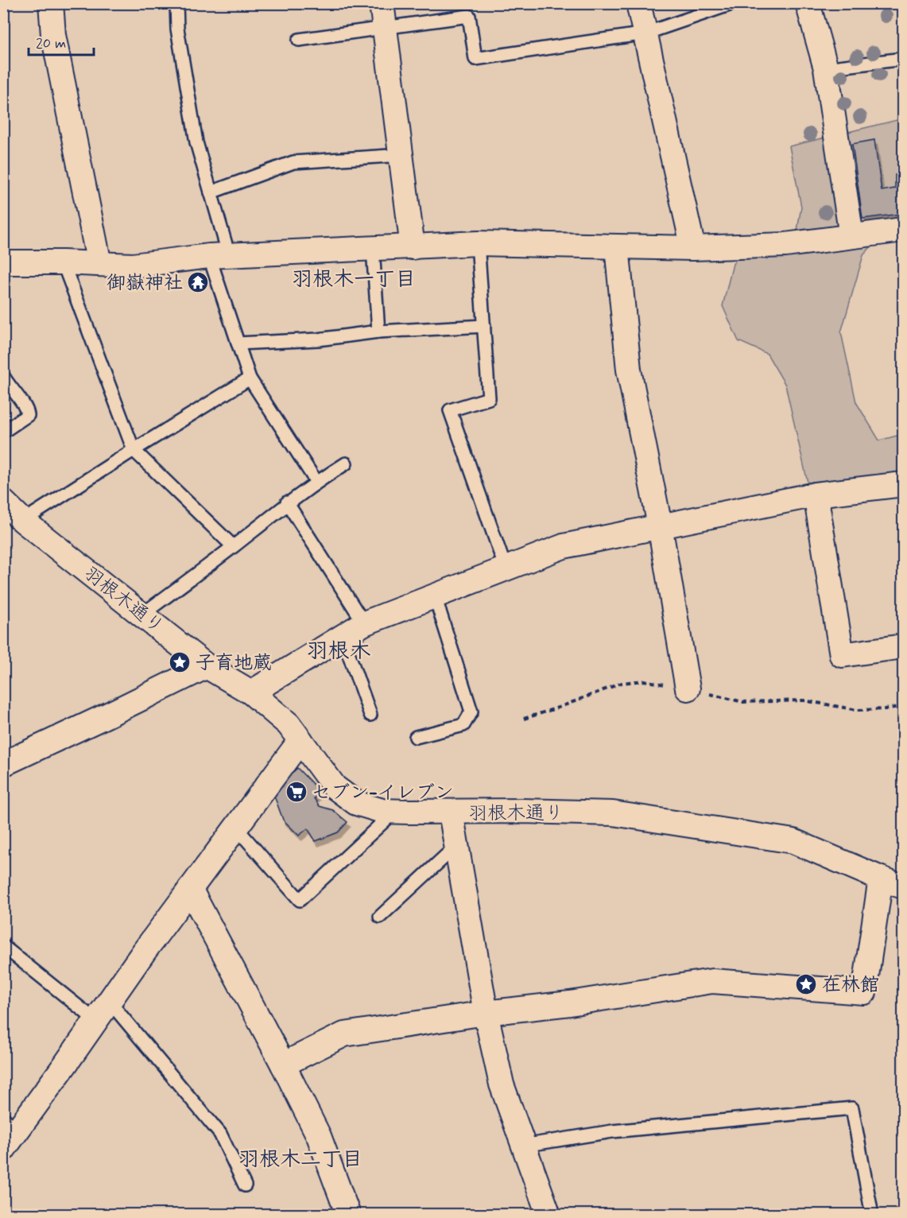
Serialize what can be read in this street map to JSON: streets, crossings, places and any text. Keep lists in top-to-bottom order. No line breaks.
{"streets":{"street":["羽根木通り"]},"districts":["羽根木一丁目","羽根木","羽根木二丁目"],"places":{"temple":["御嶽神社"],"place":["子育地蔵","在林館"],"supermarket":["セブン-イレブン"]},"scale_bar":"20 m"}
